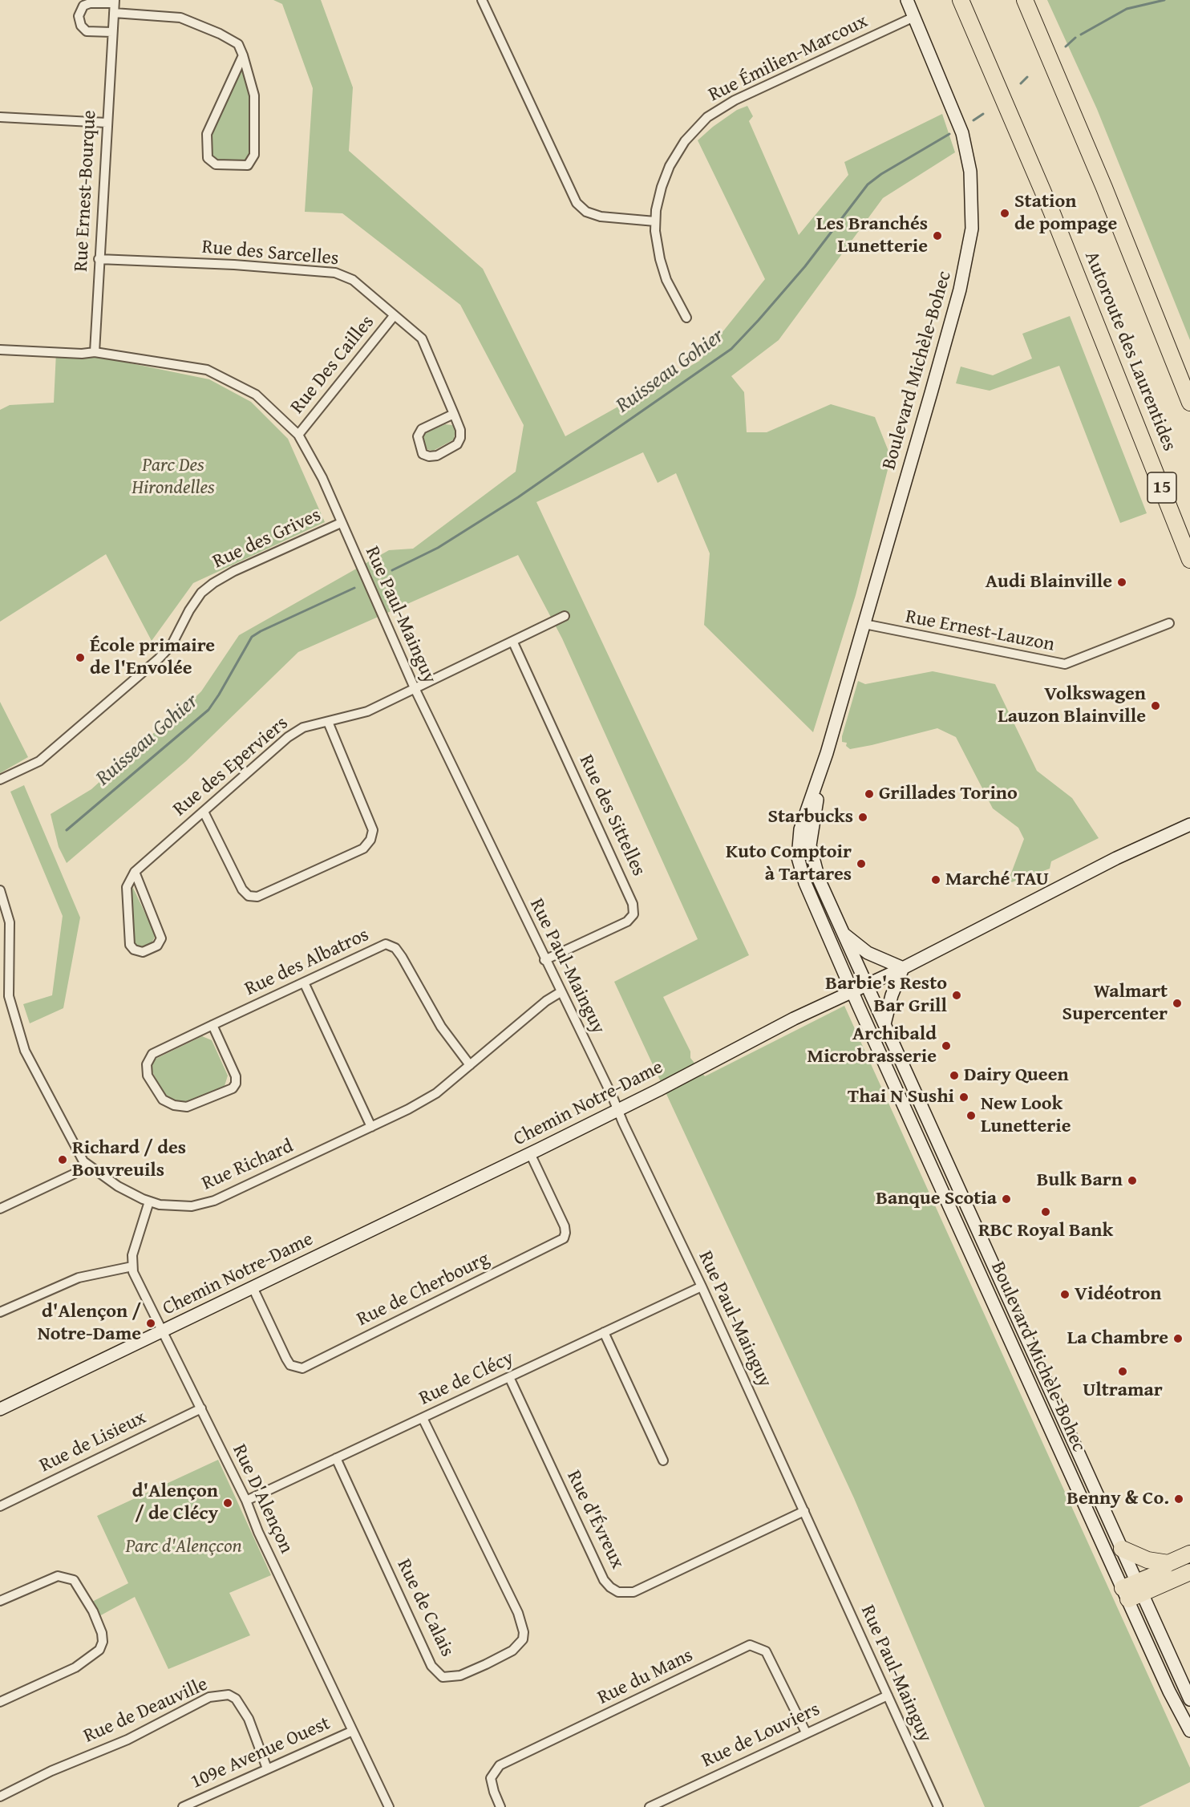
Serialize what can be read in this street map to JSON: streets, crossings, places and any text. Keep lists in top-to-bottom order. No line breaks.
{"streets":{"highway":["Autoroute des Laurentides","15"],"street":["Rue Émilien-Marcoux","Rue Ernest-Bourque","Rue des Sarcelles","Rue Des Cailles","Boulevard Michèle-Bohec","Rue des Grives","Rue Paul-Mainguy","Rue Ernest-Lauzon","Rue des Eperviers","Rue des Sittelles","Rue des Albatros","Chemin Notre-Dame","Rue Richard","Rue de Cherbourg","Rue de Clécy","Rue de Lisieux","Rue D'Alençon","Rue d'Évreux","Rue de Calais","Rue du Mans","Rue de Deauville","Rue de Louviers","109e Avenue Ouest"]},"crossings":[["Rue Émilien-Marcoux","Boulevard Michèle-Bohec"],["Rue Ernest-Bourque","Rue des Sarcelles"],["Rue Ernest-Bourque","Rue Paul-Mainguy"],["Rue des Sarcelles","Rue Des Cailles"],["Rue Des Cailles","Rue Paul-Mainguy"],["Boulevard Michèle-Bohec","Rue Ernest-Lauzon"],["Boulevard Michèle-Bohec","Chemin Notre-Dame"],["Rue des Grives","Rue Paul-Mainguy"],["Rue Paul-Mainguy","Rue des Eperviers"],["Rue Paul-Mainguy","Rue des Sittelles"],["Rue Paul-Mainguy","Chemin Notre-Dame"],["Rue Paul-Mainguy","Rue Richard"],["Rue Paul-Mainguy","Rue de Clécy"],["Rue Paul-Mainguy","Rue d'Évreux"],["Rue Paul-Mainguy","Rue de Louviers"],["Rue des Eperviers","Rue des Sittelles"],["Rue des Albatros","Rue Richard"],["Chemin Notre-Dame","Rue de Cherbourg"],["Chemin Notre-Dame","Rue D'Alençon"],["Rue de Clécy","Rue D'Alençon"],["Rue de Clécy","Rue d'Évreux"],["Rue de Clécy","Rue de Calais"],["Rue de Lisieux","Rue D'Alençon"],["Rue D'Alençon","109e Avenue Ouest"],["Rue du Mans","Rue de Louviers"],["Rue de Deauville","109e Avenue Ouest"]],"water":["Ruisseau Gohier"],"parks":["Parc Des Hirondelles","Parc d'Alençcon"],"places":["Station de pompage","Les Branchés Lunetterie","Audi Blainville","École primaire de l'Envolée","Volkswagen Lauzon Blainville","Grillades Torino","Starbucks","Kuto Comptoir à Tartares","Marché TAU","Barbie's Resto Bar Grill","Walmart Supercenter","Archibald Microbrasserie","Dairy Queen","Thai N Sushi","New Look Lunetterie","Richard / des Bouvreuils","Bulk Barn","Banque Scotia","RBC Royal Bank","Vidéotron","d'Alençon / Notre-Dame","La Chambre","Ultramar","Benny & Co.","d'Alençon / de Clécy"]}
